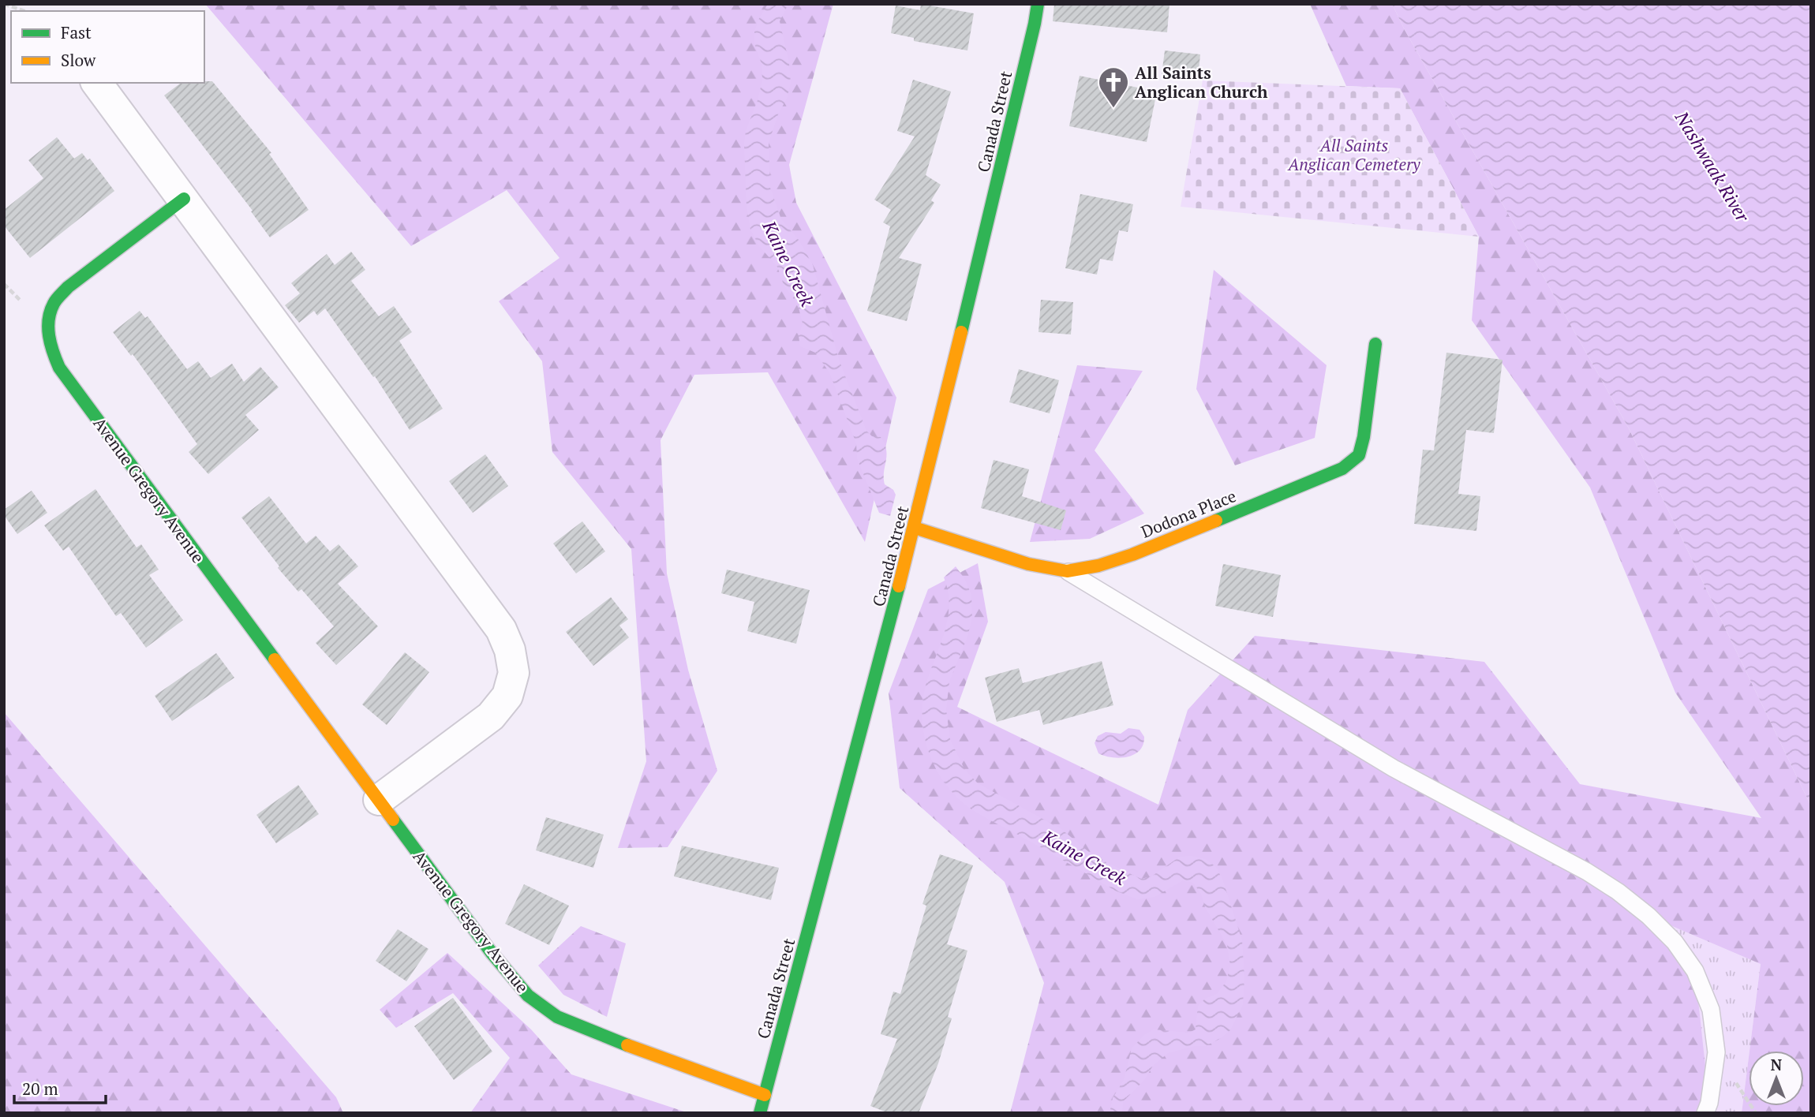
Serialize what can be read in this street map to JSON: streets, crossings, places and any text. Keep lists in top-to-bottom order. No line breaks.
{"streets":{"street":["Canada Street","Avenue Gregory Avenue","Dodona Place"]},"crossings":[["Canada Street","Avenue Gregory Avenue"],["Canada Street","Dodona Place"]],"water":["Nashwaak River","Kaine Creek"],"parks":["All Saints Anglican Cemetery"],"places":{"church":["All Saints Anglican Church"]},"legend":["Fast","Slow"],"scale_bar":"20 m","north":"top"}
